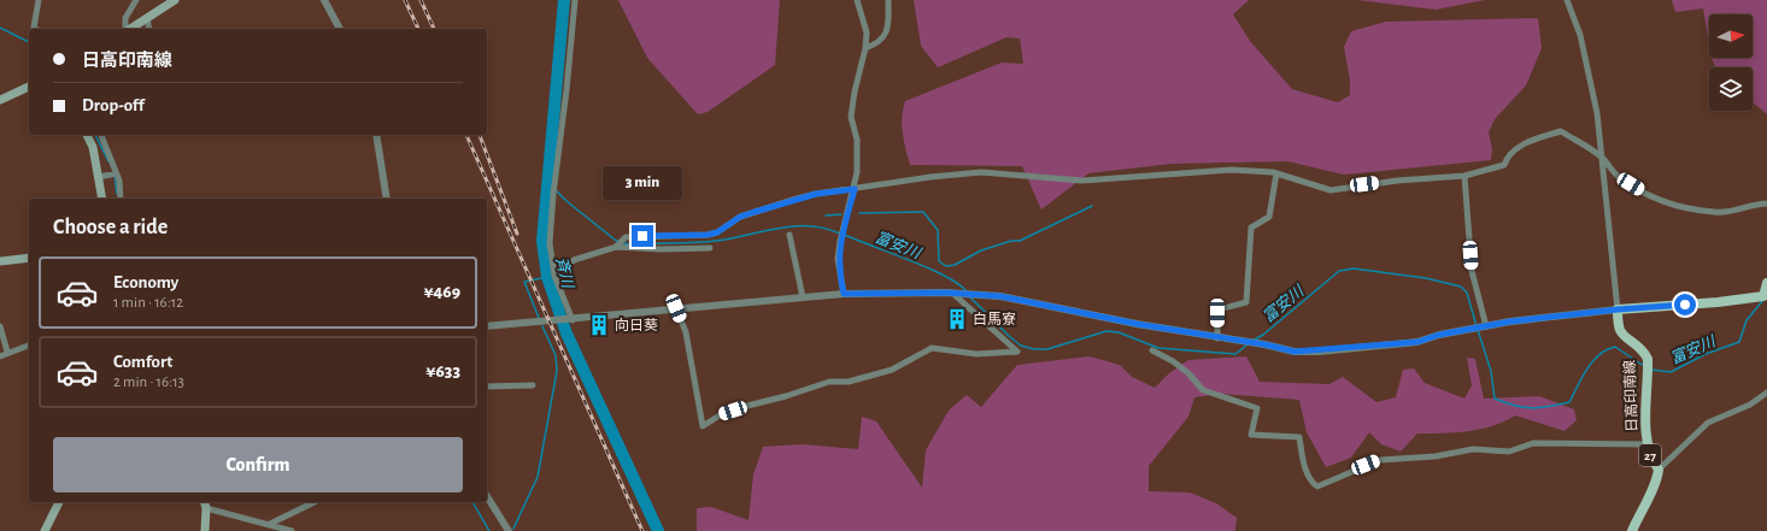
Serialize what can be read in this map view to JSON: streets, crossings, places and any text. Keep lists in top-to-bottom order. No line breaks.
{"streets":{"main road":["日高印南線","27"]},"crossings":[["日高印南線","27"]],"water":["富安川","斉川"],"places":{"building":["白馬寮","向日葵"]},"north":"right","page":{"banner":["日高印南線","Drop-off"],"bubble":"3 min","heading":"Choose a ride","list":[{"name":"Economy","note":"1 min · 16:12","value":"¥469"},{"name":"Comfort","note":"2 min · 16:13","value":"¥633"}],"buttons":"Confirm"}}
